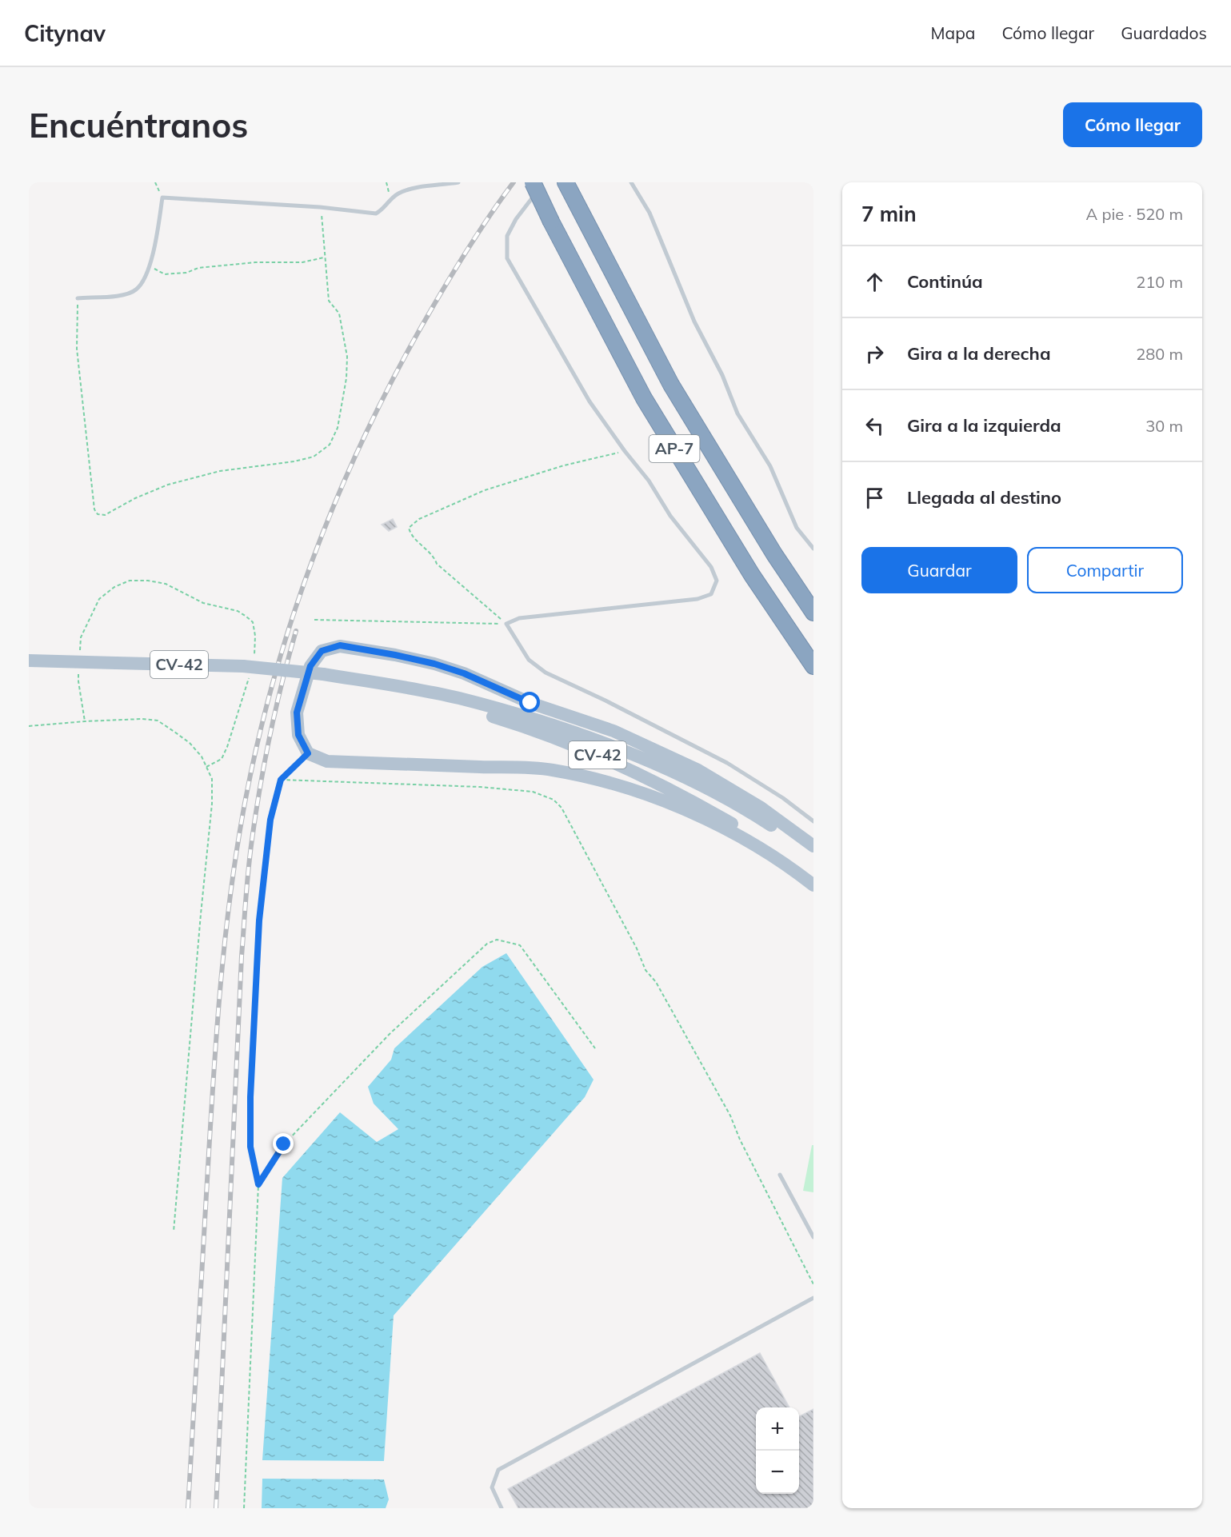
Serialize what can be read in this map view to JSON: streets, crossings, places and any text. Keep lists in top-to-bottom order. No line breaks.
{"streets":{"highway":["AP-7"],"main road":["CV-42"]},"page":{"header":"Citynav","nav":["Mapa","Cómo llegar","Guardados"],"buttons":["Cómo llegar",["Guardar","Compartir"]],"title":"Encuéntranos","heading":["7 min","A pie · 520 m"],"list":[["Continúa","210 m"],["Gira a la derecha","280 m"],["Gira a la izquierda","30 m"],"Llegada al destino"],"map_buttons":["+","−"]}}
